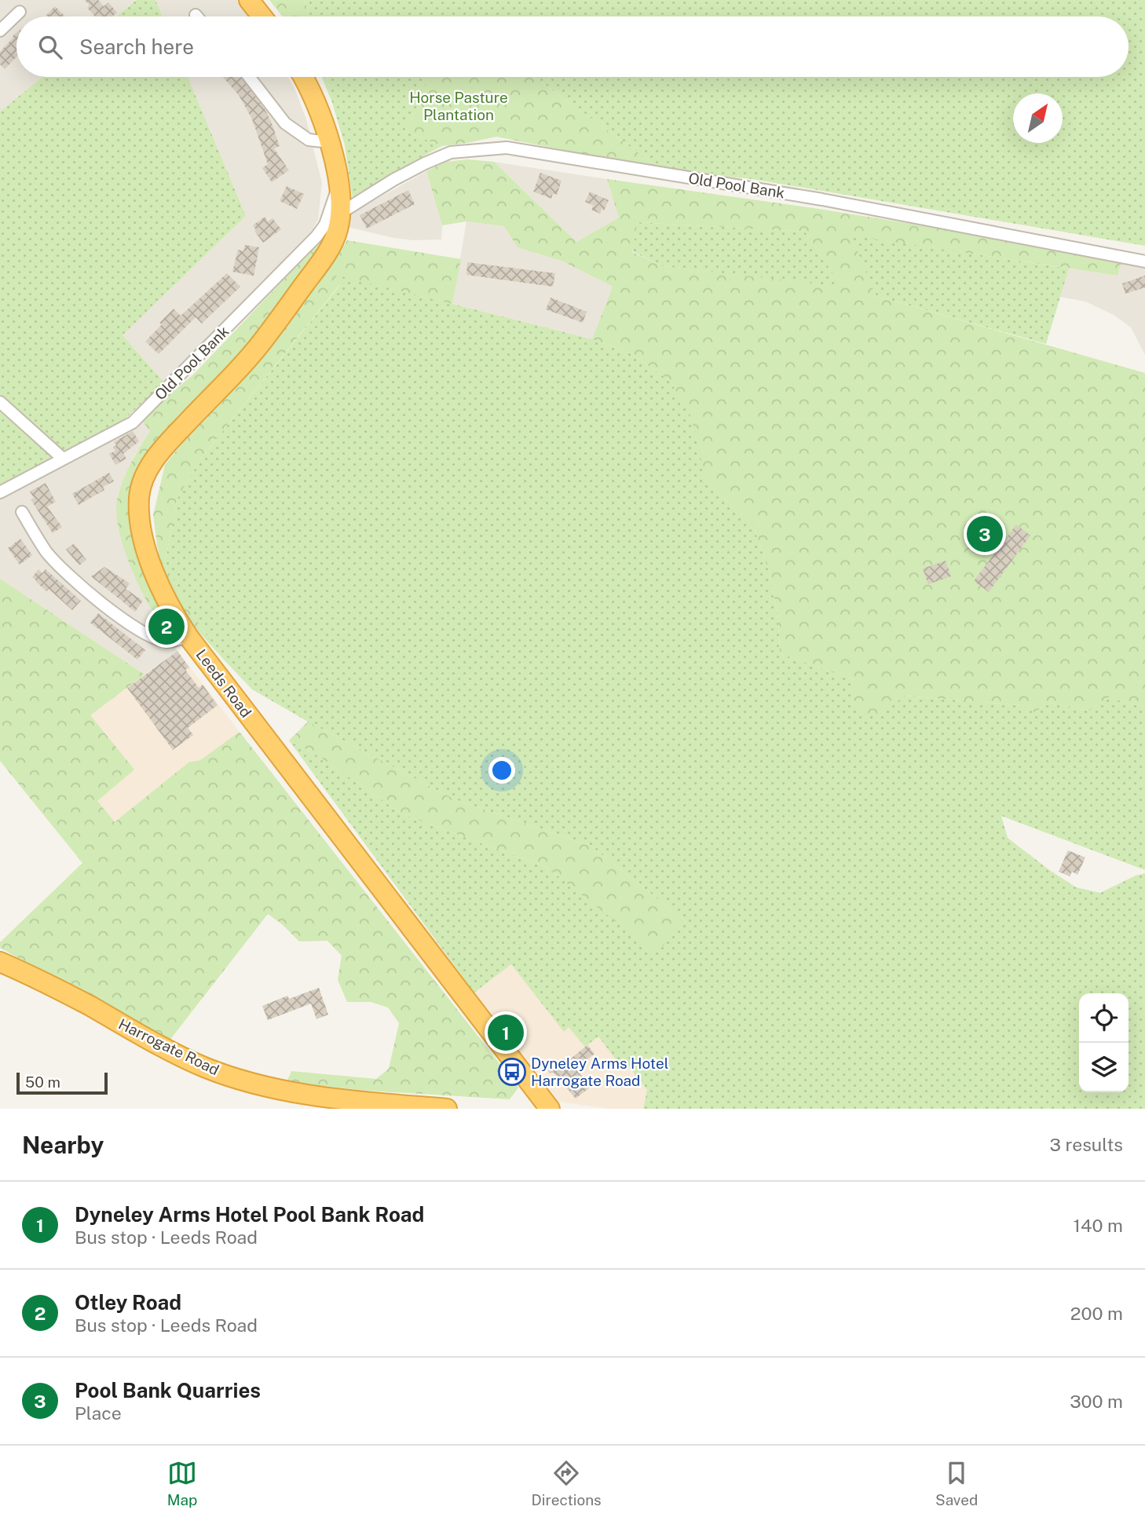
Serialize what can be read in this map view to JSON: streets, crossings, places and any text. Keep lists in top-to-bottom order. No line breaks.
{"streets":{"highway":["Leeds Road","Harrogate Road"],"street":["Old Pool Bank"]},"crossings":[["Old Pool Bank","Leeds Road"]],"parks":["Horse Pasture Plantation"],"places":{"bus stop":["Dyneley Arms Hotel Harrogate Road"]},"scale_bar":"50 m","north":"top right","page":{"search":"Search here","pins":["3","2","1"],"scale":"50 m","heading":["Nearby","3 results"],"list":[{"mark":"1","name":"Dyneley Arms Hotel Pool Bank Road","note":"Bus stop · Leeds Road","value":"140 m"},{"mark":"2","name":"Otley Road","note":"Bus stop · Leeds Road","value":"200 m"},{"mark":"3","name":"Pool Bank Quarries","note":"Place","value":"300 m"}],"nav":["Map","Directions","Saved"]}}
